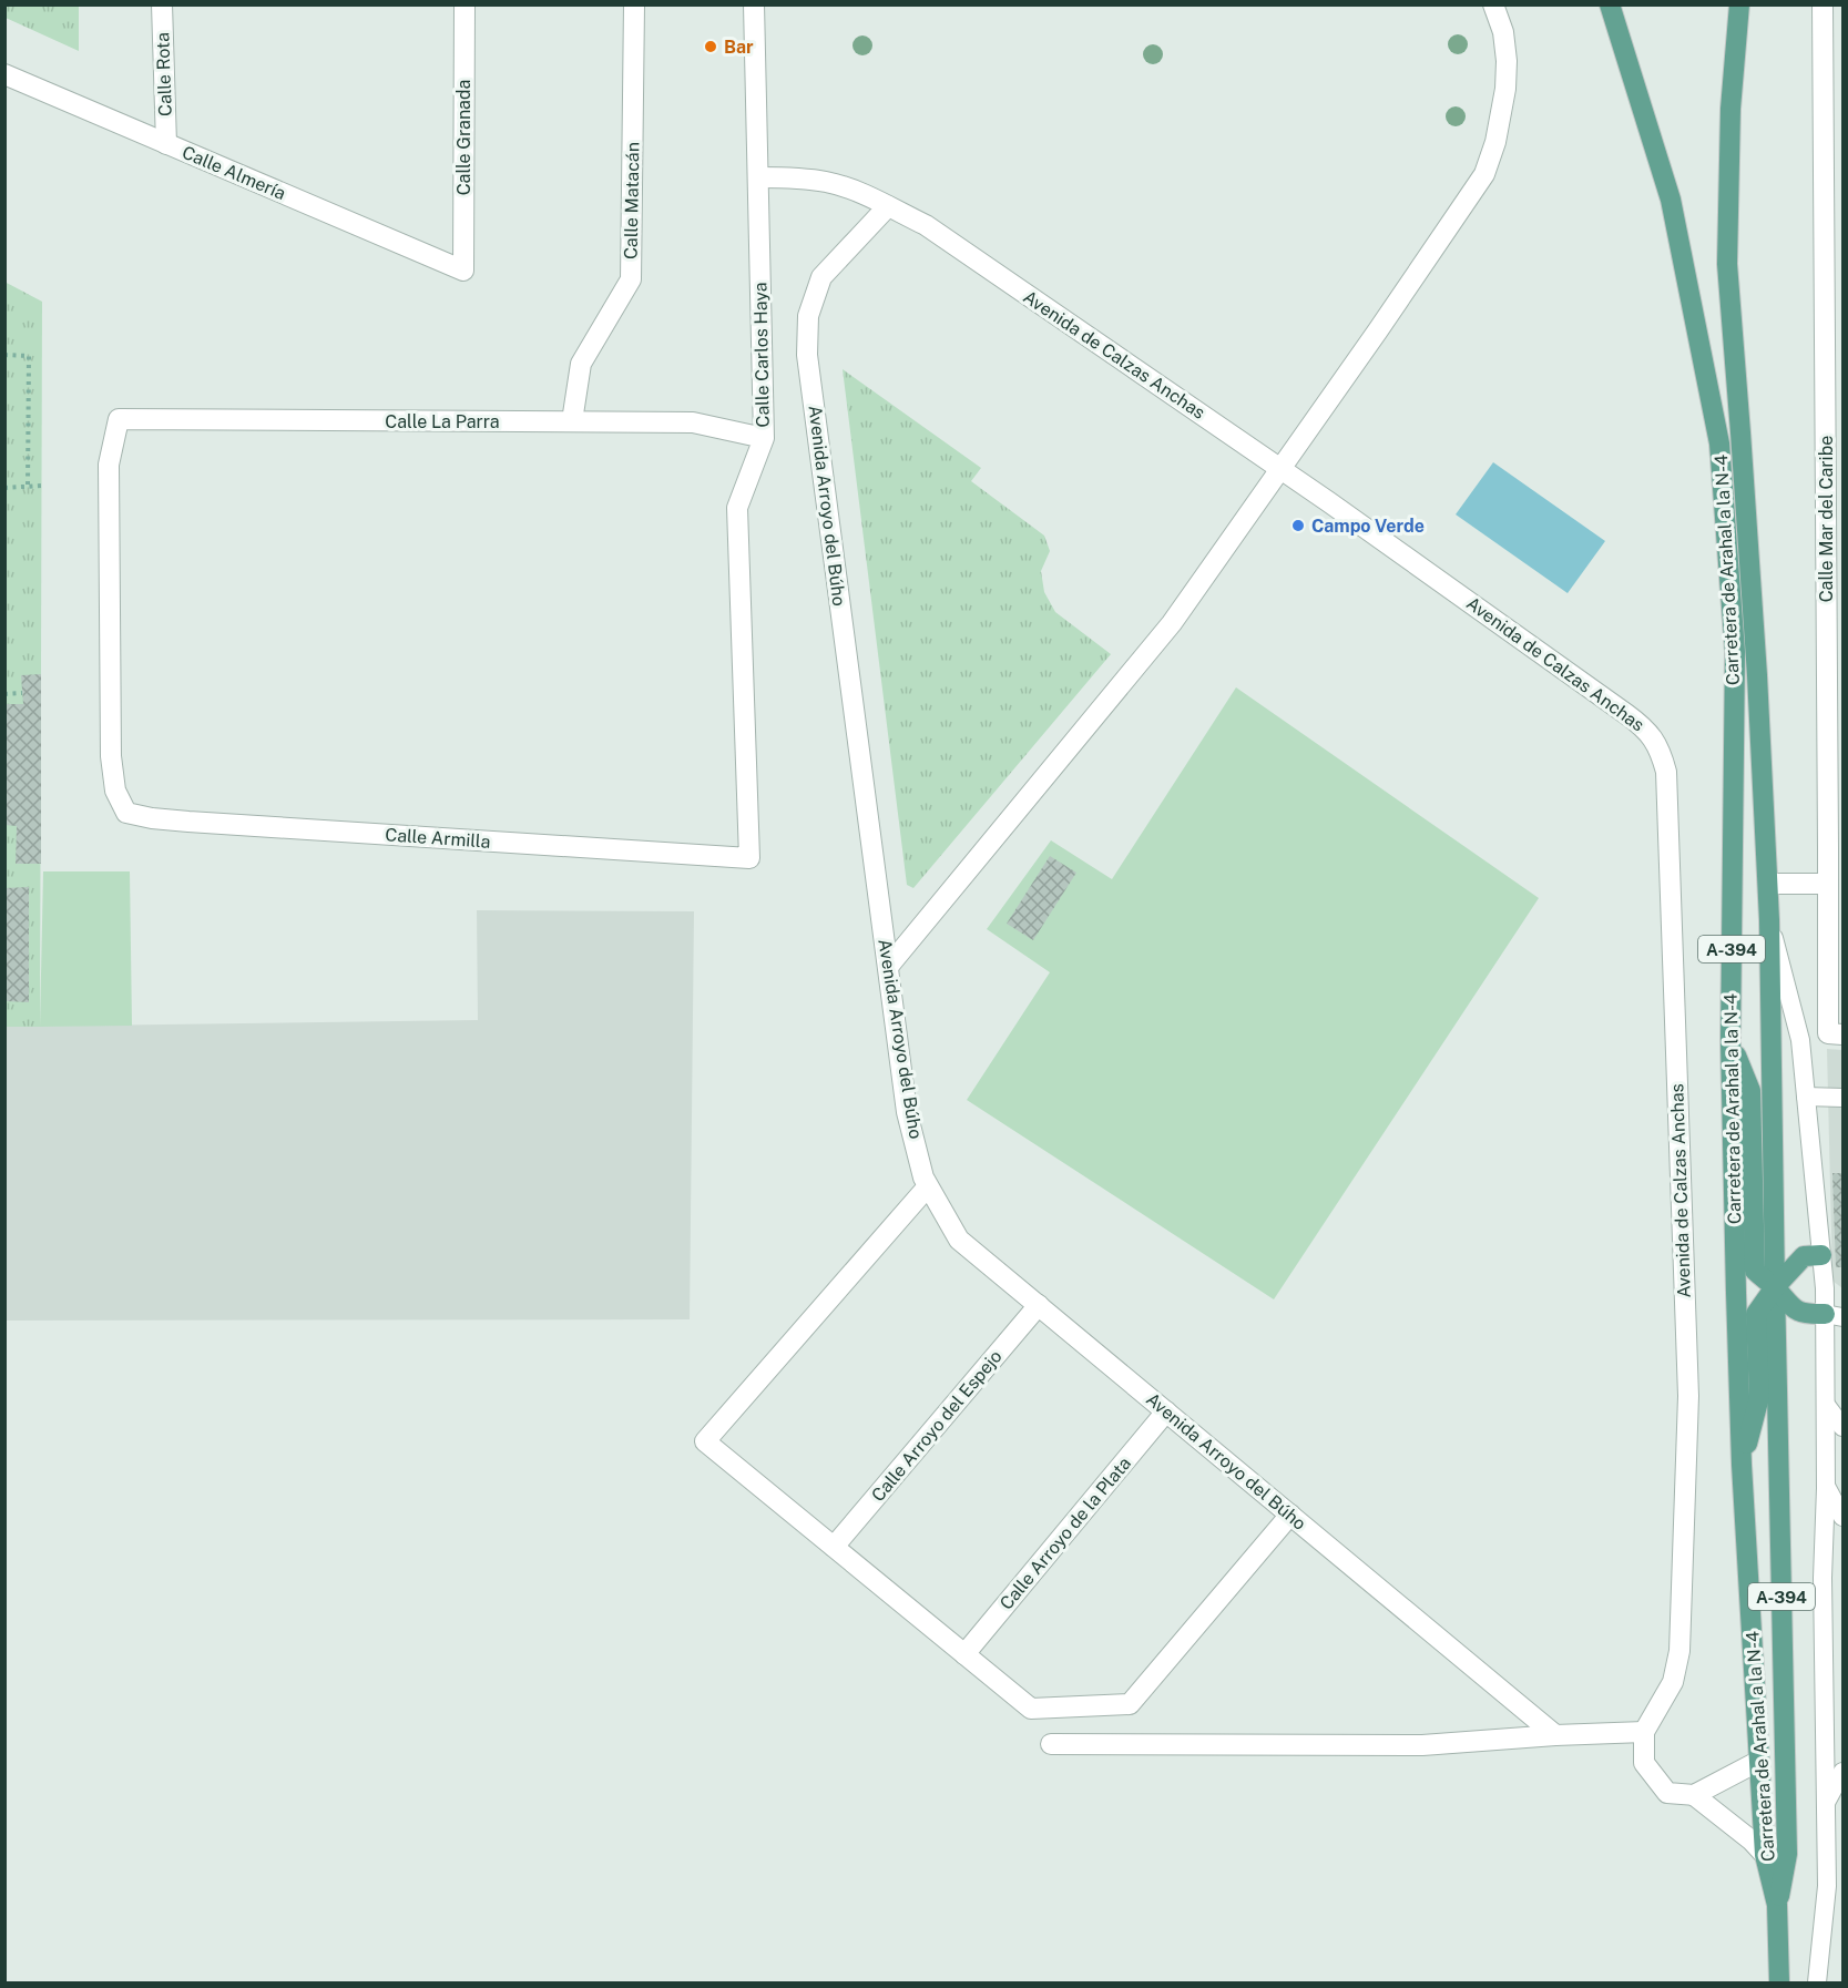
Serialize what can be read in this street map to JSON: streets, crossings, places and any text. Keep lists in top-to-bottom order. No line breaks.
{"streets":{"main road":["Carretera de Arahal a la N-4","A-394"],"street":["Calle Rota","Calle Granada","Calle Almería","Calle Matacán","Calle Carlos Haya","Avenida de Calzas Anchas","Calle La Parra","Avenida Arroyo del Búho","Calle Mar del Caribe","Calle Armilla","Calle Arroyo del Espejo","Calle Arroyo de la Plata"]},"crossings":[["Calle Rota","Calle Almería"],["Calle Granada","Calle Almería"],["Calle Matacán","Calle La Parra"],["Calle Carlos Haya","Avenida de Calzas Anchas"],["Calle Carlos Haya","Calle La Parra"],["Calle Carlos Haya","Calle Armilla"],["Avenida de Calzas Anchas","Avenida Arroyo del Búho"],["Calle La Parra","Calle Armilla"],["Avenida Arroyo del Búho","Calle Arroyo del Espejo"],["Avenida Arroyo del Búho","Calle Arroyo de la Plata"]],"places":["Bar","Campo Verde"]}
